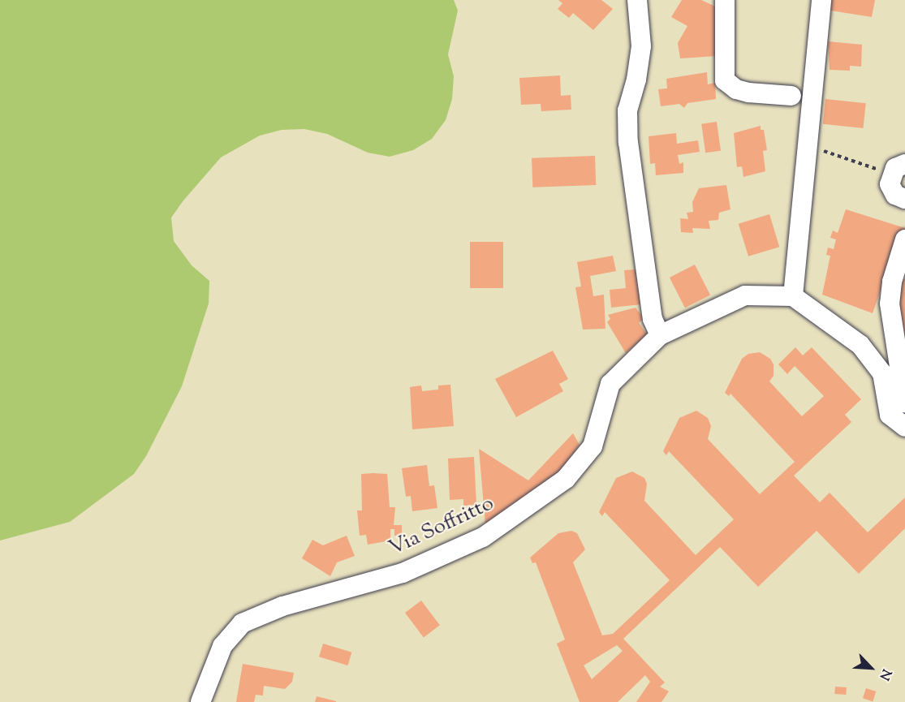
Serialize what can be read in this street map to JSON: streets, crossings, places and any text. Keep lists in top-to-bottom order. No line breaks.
{"streets":{"street":["Via Soffritto"]},"north":"bottom right"}
